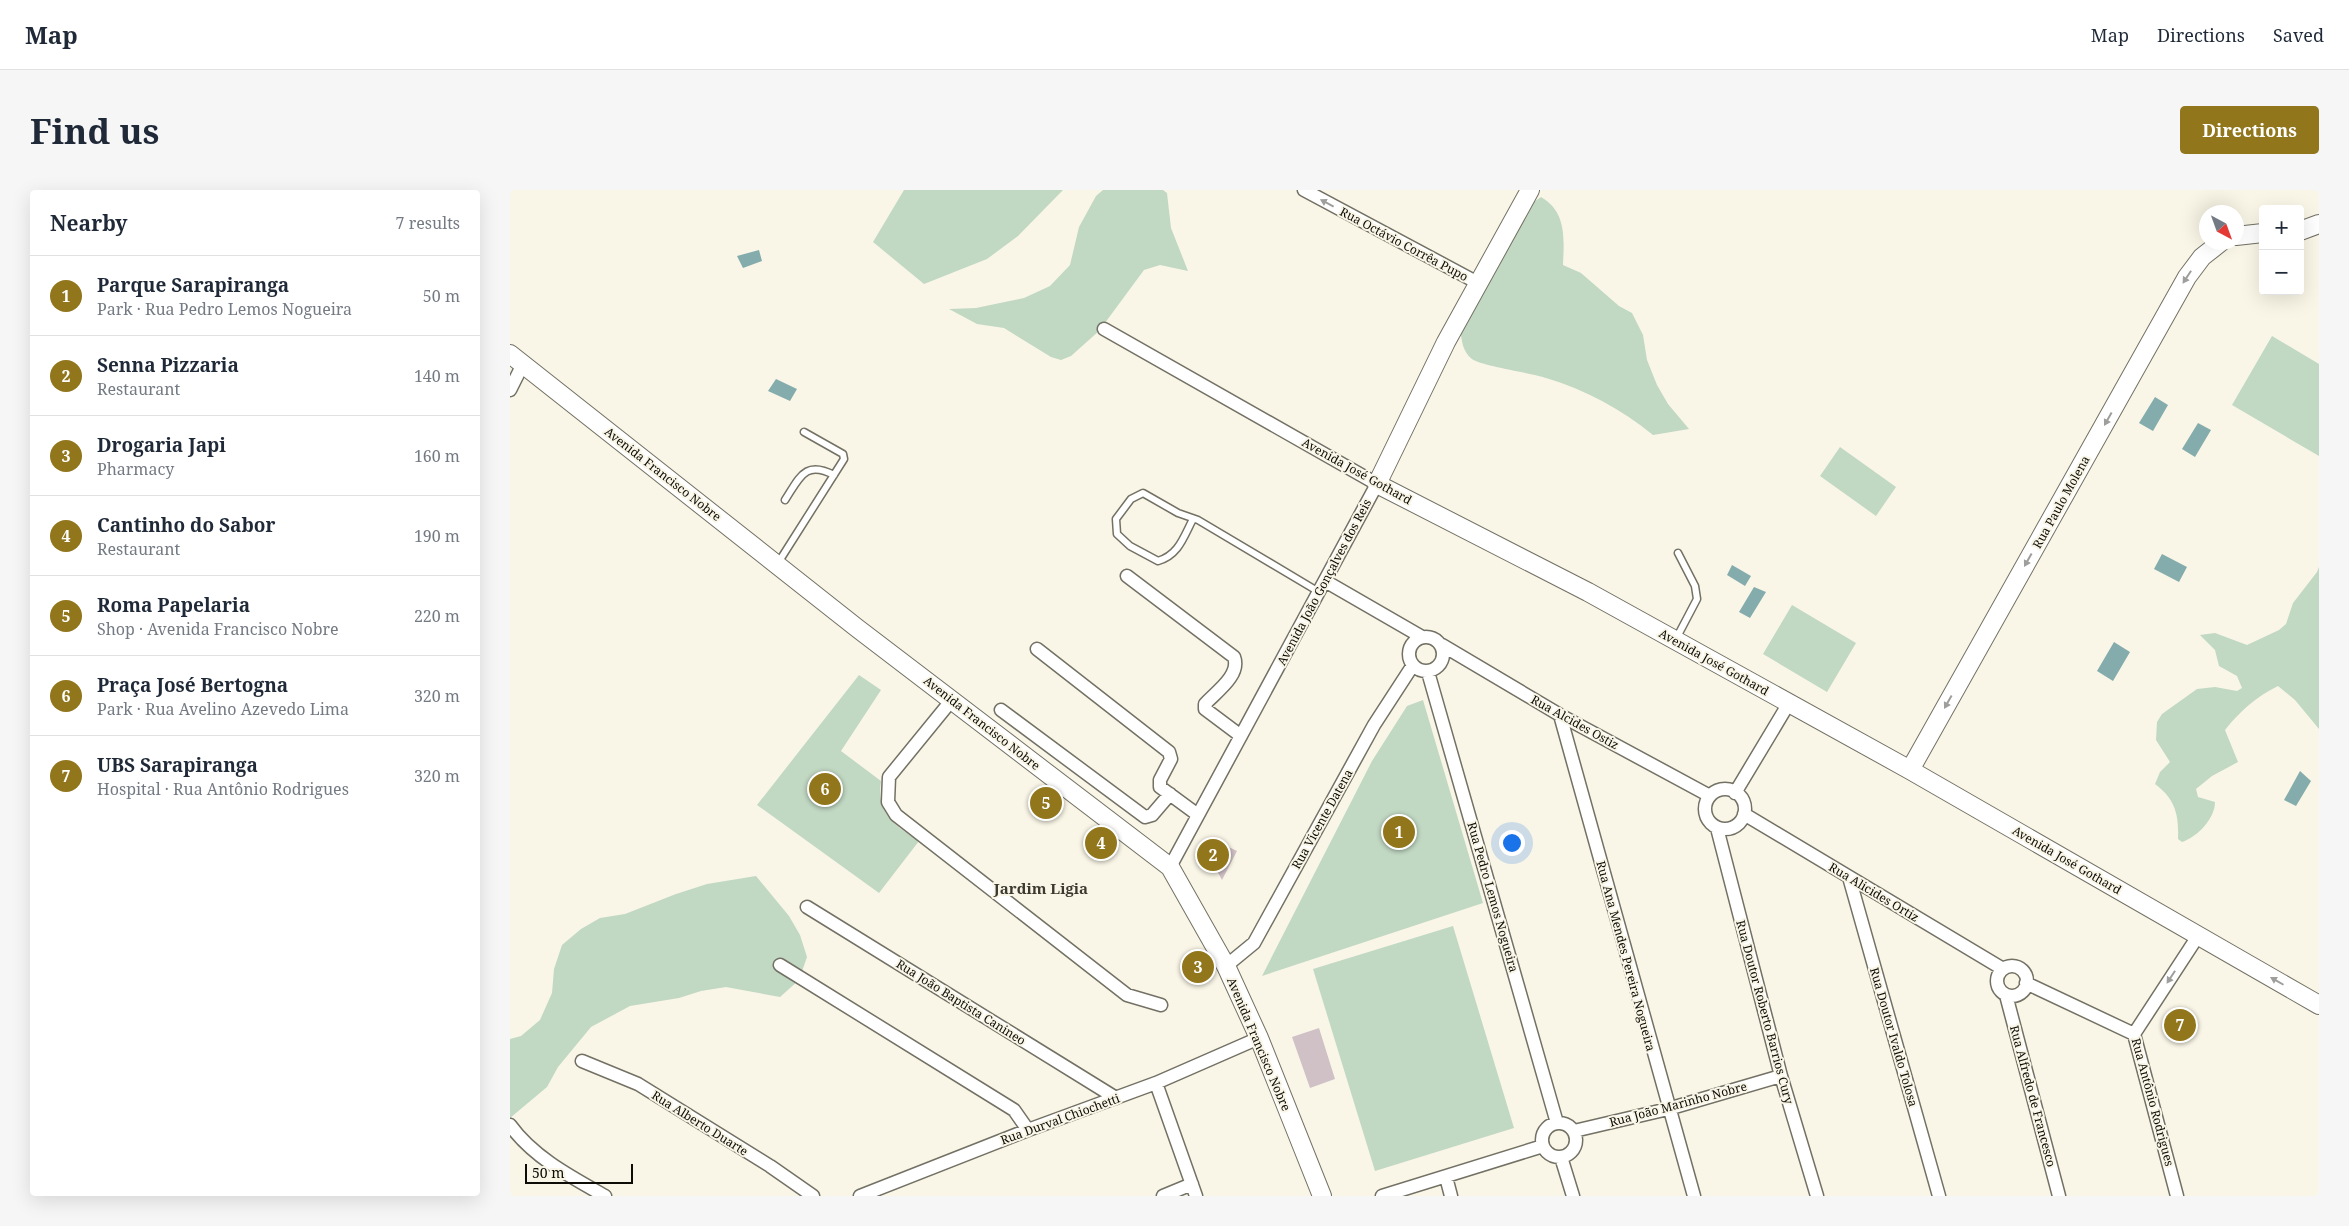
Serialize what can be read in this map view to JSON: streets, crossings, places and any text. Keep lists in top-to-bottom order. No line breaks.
{"streets":{"street":["Rua Octávio Corrêa Pupo","Avenida José Gothard","Avenida Francisco Nobre","Rua Paulo Molena","Avenida João Gonçalves dos Reis","Rua Alcides Ostiz","Rua Vicente Datena","Rua Alicides Ortiz","Rua Pedro Lemos Nogueira","Rua Ana Mendes Pereira Nogueira","Rua João Baptista Canineo","Rua Doutor Roberto Barrios Cury","Rua Doutor Ivaldo Tolosa","Rua Alfredo de Francesco","Rua Antônio Rodrigues","Rua João Marinho Nobre","Rua Durval Chiochetti","Rua Alberto Duarte"]},"crossings":[["Rua Octávio Corrêa Pupo","Avenida João Gonçalves dos Reis"],["Avenida José Gothard","Rua Paulo Molena"],["Avenida José Gothard","Avenida João Gonçalves dos Reis"],["Avenida José Gothard","Rua Antônio Rodrigues"],["Avenida Francisco Nobre","Avenida João Gonçalves dos Reis"],["Avenida Francisco Nobre","Rua Vicente Datena"],["Avenida Francisco Nobre","Rua Durval Chiochetti"],["Rua Alcides Ostiz","Rua Vicente Datena"],["Rua Alcides Ostiz","Rua Alicides Ortiz"],["Rua Alcides Ostiz","Rua Pedro Lemos Nogueira"],["Rua Alcides Ostiz","Rua Ana Mendes Pereira Nogueira"],["Rua Alcides Ostiz","Rua Doutor Roberto Barrios Cury"],["Rua Vicente Datena","Rua Pedro Lemos Nogueira"],["Rua Alicides Ortiz","Rua Doutor Roberto Barrios Cury"],["Rua Alicides Ortiz","Rua Doutor Ivaldo Tolosa"],["Rua Alicides Ortiz","Rua Alfredo de Francesco"],["Rua Pedro Lemos Nogueira","Rua João Marinho Nobre"],["Rua Ana Mendes Pereira Nogueira","Rua João Marinho Nobre"],["Rua João Baptista Canineo","Rua Durval Chiochetti"],["Rua Doutor Roberto Barrios Cury","Rua João Marinho Nobre"]],"one_way":["Rua Octávio Corrêa Pupo","Rua Paulo Molena","Rua Antônio Rodrigues"],"districts":["Jardim Ligia"],"scale_bar":"50 m","north":"bottom right","page":{"header":"Map","nav":["Map","Directions","Saved"],"buttons":"Directions","title":"Find us","heading":["Nearby","7 results"],"map_buttons":["+","−"],"list":[{"mark":"1","name":"Parque Sarapiranga","note":"Park · Rua Pedro Lemos Nogueira","value":"50 m"},{"mark":"2","name":"Senna Pizzaria","note":"Restaurant","value":"140 m"},{"mark":"3","name":"Drogaria Japi","note":"Pharmacy","value":"160 m"},{"mark":"4","name":"Cantinho do Sabor","note":"Restaurant","value":"190 m"},{"mark":"5","name":"Roma Papelaria","note":"Shop · Avenida Francisco Nobre","value":"220 m"},{"mark":"6","name":"Praça José Bertogna","note":"Park · Rua Avelino Azevedo Lima","value":"320 m"},{"mark":"7","name":"UBS Sarapiranga","note":"Hospital · Rua Antônio Rodrigues","value":"320 m"}],"pins":["6","5","1","4","2","3","7"],"scale":"50 m"}}
